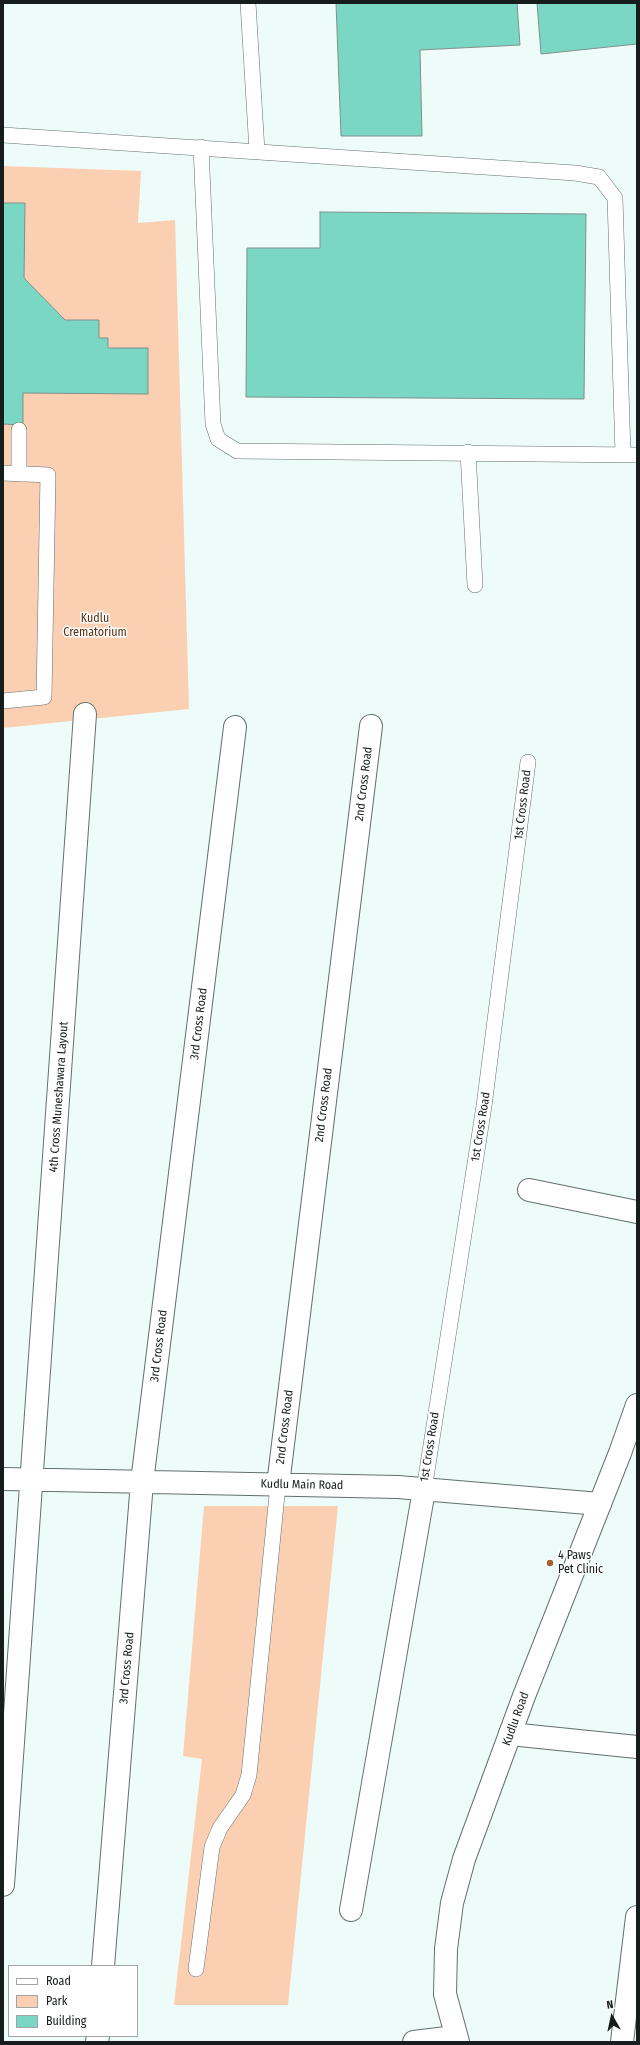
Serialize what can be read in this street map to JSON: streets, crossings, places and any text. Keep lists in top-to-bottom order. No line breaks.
{"streets":{"street":["2nd Cross Road","3rd Cross Road","4th Cross Muneshawara Layout","Kudlu Main Road","Kudlu Road"],"lane":["1st Cross Road"]},"crossings":[["2nd Cross Road","Kudlu Main Road"],["1st Cross Road","Kudlu Main Road"],["3rd Cross Road","Kudlu Main Road"],["4th Cross Muneshawara Layout","Kudlu Main Road"],["Kudlu Main Road","Kudlu Road"]],"parks":["Kudlu Crematorium"],"places":["4 Paws Pet Clinic"],"legend":["Road","Park","Building"],"north":"top"}
